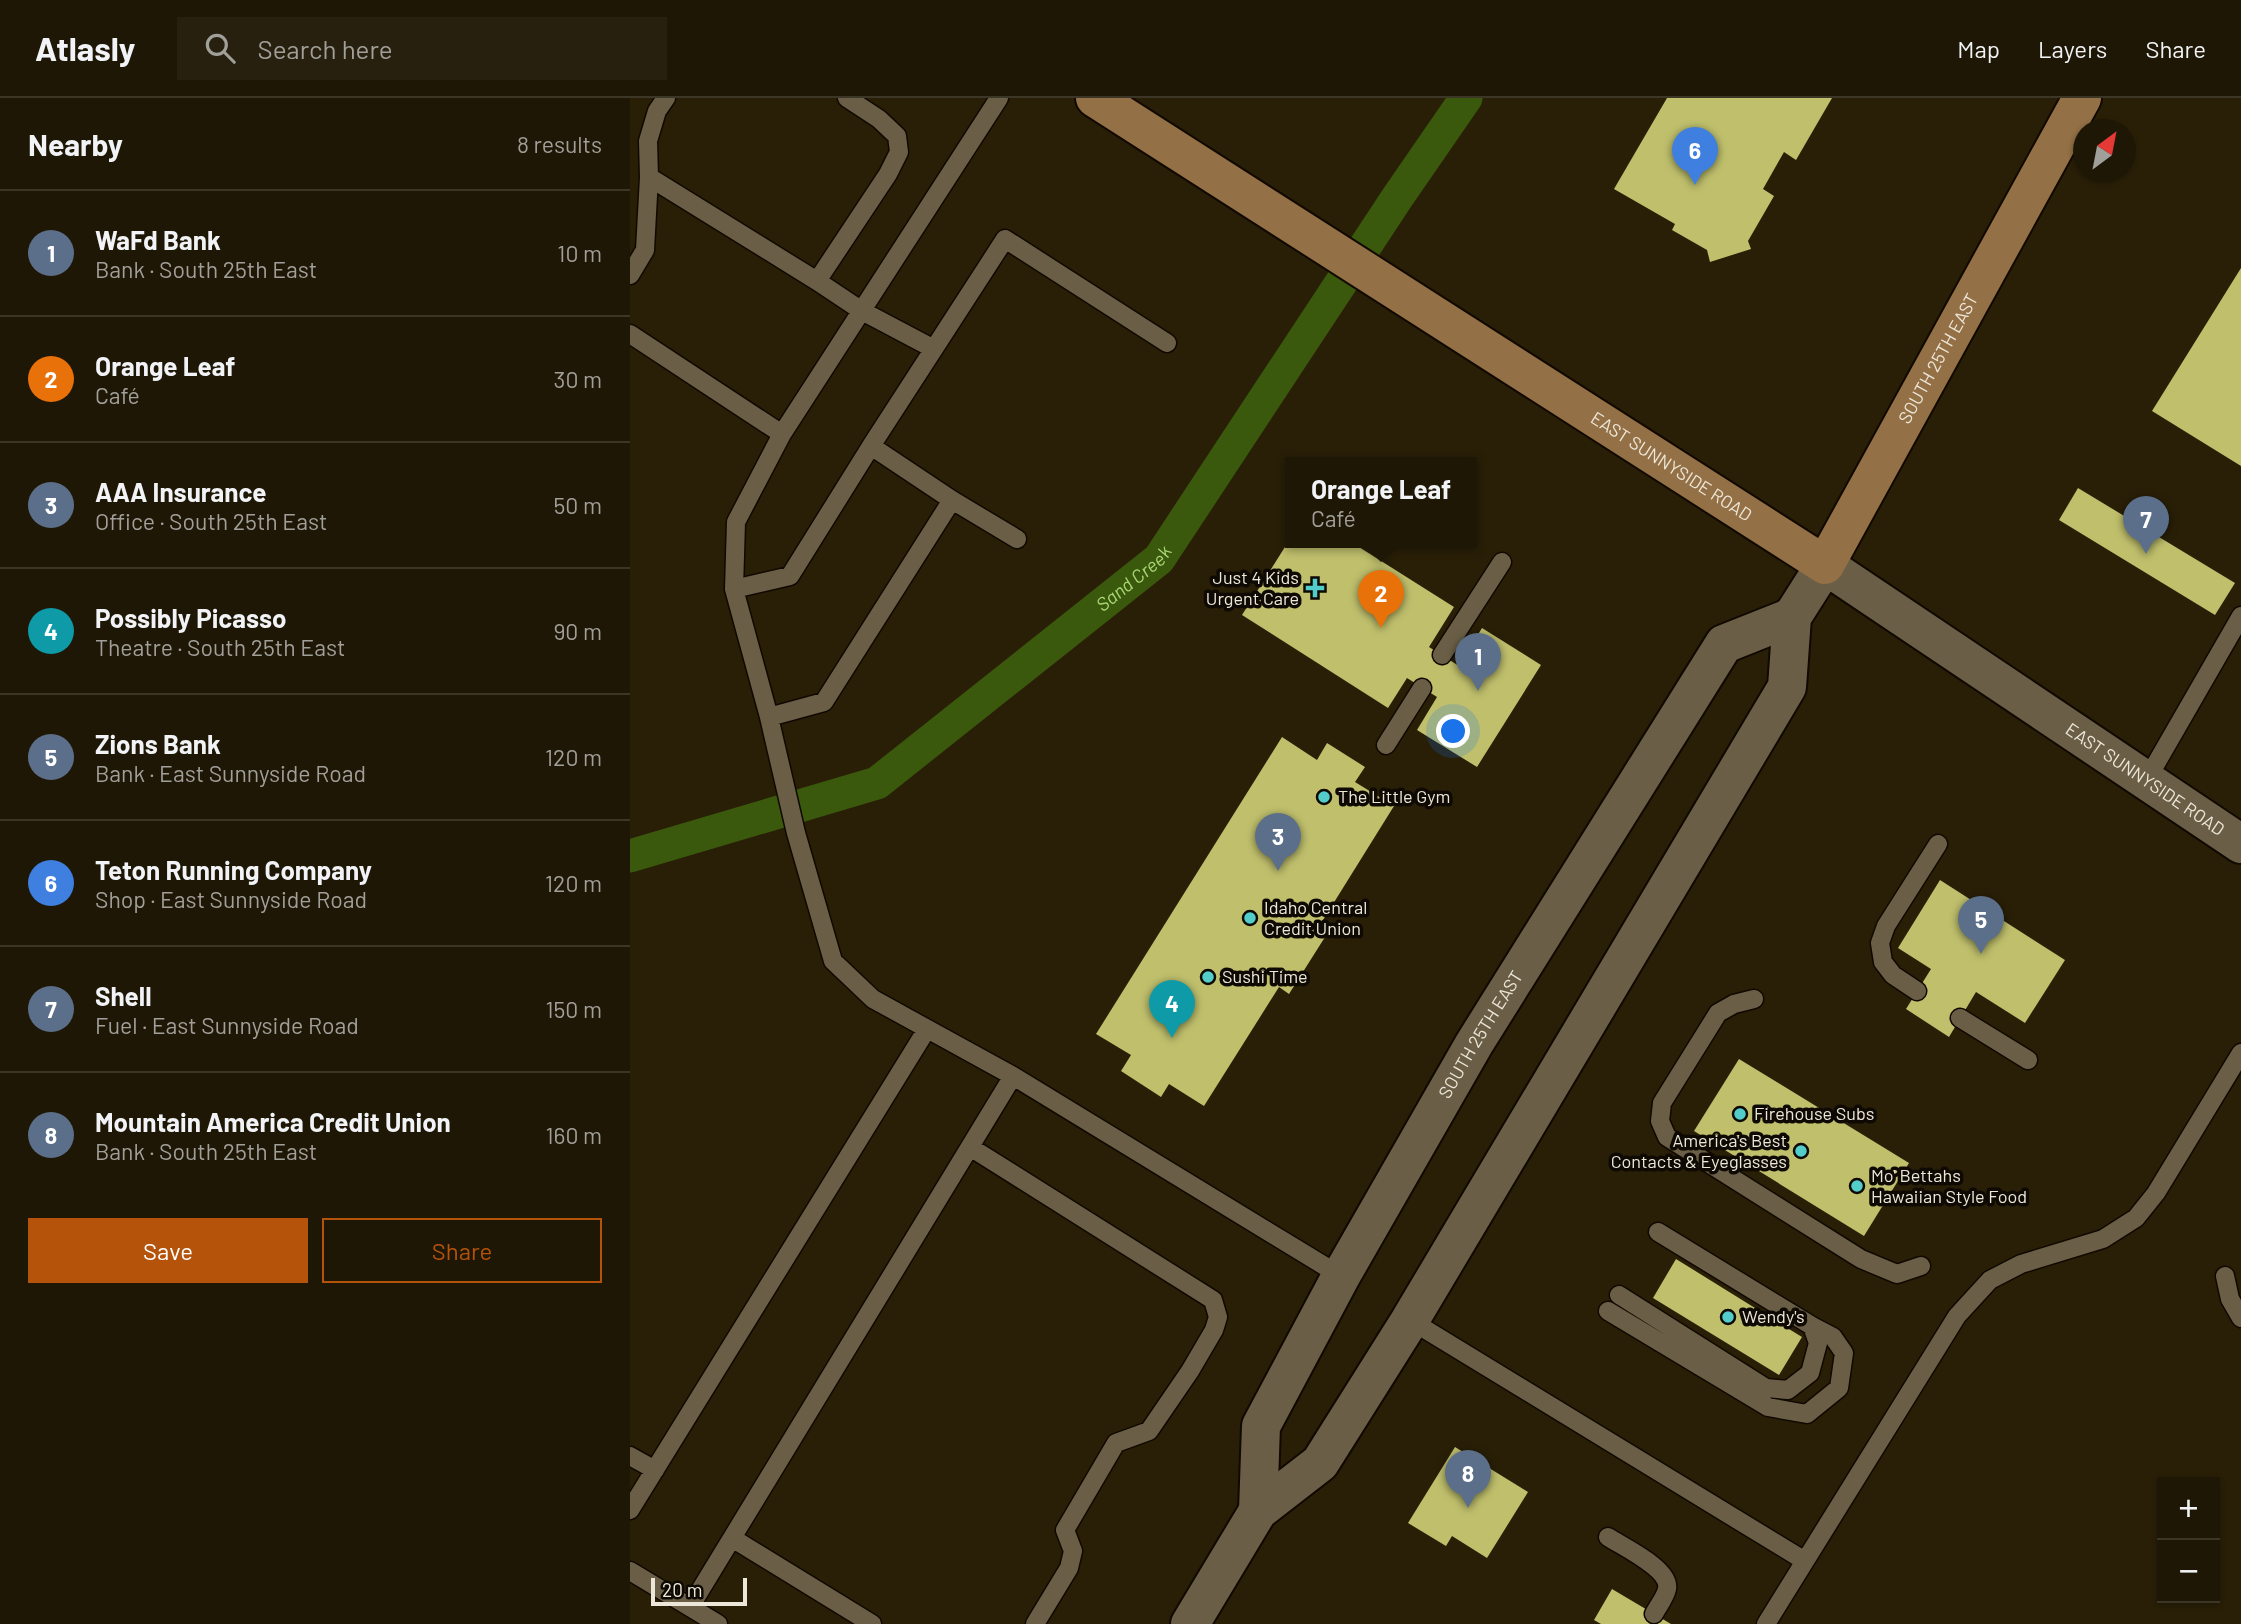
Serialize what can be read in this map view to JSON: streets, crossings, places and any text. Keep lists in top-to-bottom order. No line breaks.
{"streets":{"main road":["SOUTH 25TH EAST","EAST SUNNYSIDE ROAD"]},"crossings":[["SOUTH 25TH EAST","EAST SUNNYSIDE ROAD"]],"water":["Sand Creek"],"places":{"health":["Just 4 Kids Urgent Care"],"other":["The Little Gym","Idaho Central Credit Union","Sushi Time","Firehouse Subs","America's Best Contacts & Eyeglasses","Mo' Bettahs Hawaiian Style Food","Wendy's"]},"scale_bar":"20 m","north":"top right","page":{"header":"Atlasly","search":"Search here","nav":["Map","Layers","Share"],"heading":["Nearby","8 results"],"pins":["6","7","2","1","3","5","4","8"],"list":[{"mark":"1","name":"WaFd Bank","note":"Bank · South 25th East","value":"10 m"},{"mark":"2","name":"Orange Leaf","note":"Café","value":"30 m"},{"mark":"3","name":"AAA Insurance","note":"Office · South 25th East","value":"50 m"},{"mark":"4","name":"Possibly Picasso","note":"Theatre · South 25th East","value":"90 m"},{"mark":"5","name":"Zions Bank","note":"Bank · East Sunnyside Road","value":"120 m"},{"mark":"6","name":"Teton Running Company","note":"Shop · East Sunnyside Road","value":"120 m"},{"mark":"7","name":"Shell","note":"Fuel · East Sunnyside Road","value":"150 m"},{"mark":"8","name":"Mountain America Credit Union","note":"Bank · South 25th East","value":"160 m"}],"popup":["Orange Leaf","Café"],"buttons":["Save","Share"],"map_buttons":["+","−"],"scale":"20 m"}}
